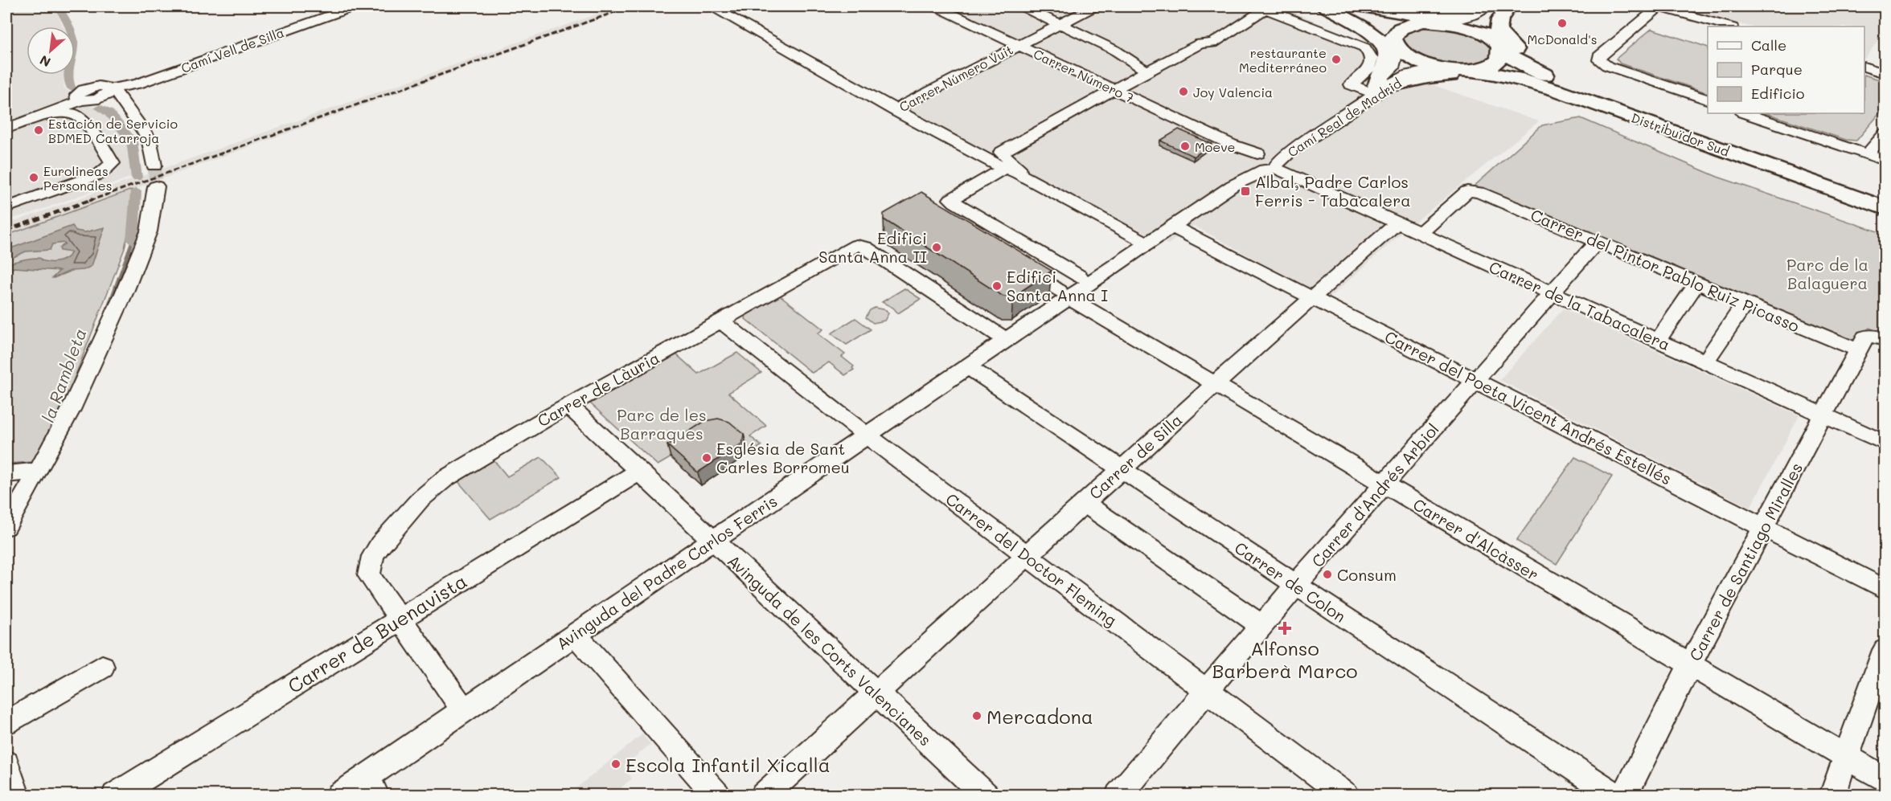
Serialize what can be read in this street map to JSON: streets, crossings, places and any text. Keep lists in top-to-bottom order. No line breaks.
{"streets":{"highway":["Distribuïdor Sud"],"street":["Camí Vell de Silla","Carrer Número 7","Carrer Número Vuit","Camí Real de Madrid","Carrer del Pintor Pablo Ruiz Picasso","Carrer de la Tabacalera","Carrer de Làuria","Carrer del Poeta Vicent Andrés Estellés","Carrer de Silla","Carrer d'Andrés Arbiol","Carrer d'Alcàsser","Carrer del Doctor Fleming","Carrer de Santiago Miralles","Avinguda del Padre Carlos Ferris","Carrer de Colon","Carrer de Buenavista","Avinguda de les Corts Valencianes"]},"crossings":[["Carrer Número 7","Carrer Número Vuit"],["Carrer Número 7","Camí Real de Madrid"],["Carrer Número 7","Carrer de la Tabacalera"],["Carrer Número 7","Avinguda del Padre Carlos Ferris"],["Camí Real de Madrid","Carrer de la Tabacalera"],["Camí Real de Madrid","Avinguda del Padre Carlos Ferris"],["Carrer del Pintor Pablo Ruiz Picasso","Carrer de la Tabacalera"],["Carrer del Pintor Pablo Ruiz Picasso","Carrer d'Andrés Arbiol"],["Carrer del Pintor Pablo Ruiz Picasso","Carrer de Santiago Miralles"],["Carrer de la Tabacalera","Carrer de Silla"],["Carrer de la Tabacalera","Carrer d'Andrés Arbiol"],["Carrer de la Tabacalera","Carrer de Santiago Miralles"],["Carrer de la Tabacalera","Avinguda del Padre Carlos Ferris"],["Carrer de Làuria","Carrer del Doctor Fleming"],["Carrer de Làuria","Avinguda del Padre Carlos Ferris"],["Carrer de Làuria","Carrer de Buenavista"],["Carrer de Làuria","Avinguda de les Corts Valencianes"],["Carrer del Poeta Vicent Andrés Estellés","Carrer de Silla"],["Carrer del Poeta Vicent Andrés Estellés","Carrer d'Andrés Arbiol"],["Carrer del Poeta Vicent Andrés Estellés","Carrer de Santiago Miralles"],["Carrer del Poeta Vicent Andrés Estellés","Avinguda del Padre Carlos Ferris"],["Carrer de Silla","Carrer d'Alcàsser"],["Carrer de Silla","Carrer del Doctor Fleming"],["Carrer de Silla","Carrer de Colon"],["Carrer de Silla","Avinguda de les Corts Valencianes"],["Carrer d'Andrés Arbiol","Carrer d'Alcàsser"],["Carrer d'Andrés Arbiol","Carrer del Doctor Fleming"],["Carrer d'Andrés Arbiol","Carrer de Colon"],["Carrer d'Alcàsser","Carrer de Santiago Miralles"],["Carrer d'Alcàsser","Avinguda del Padre Carlos Ferris"],["Carrer del Doctor Fleming","Avinguda del Padre Carlos Ferris"],["Avinguda del Padre Carlos Ferris","Carrer de Colon"],["Avinguda del Padre Carlos Ferris","Avinguda de les Corts Valencianes"],["Carrer de Buenavista","Avinguda de les Corts Valencianes"]],"water":["la Rambleta"],"parks":["Parc de la Balaguera","Parc de les Barraques"],"places":{"other":["McDonald's","restaurante Mediterráneo","Joy Valencia","Estación de Servicio BDMED Catarroja","Moeve","Eurolineas Personales","Edifici Santa Anna II","Edifici Santa Anna I","Església de Sant Carles Borromeu","Consum","Mercadona","Escola Infantil Xicalla"],"transit":["Albal, Padre Carlos Ferris - Tabacalera"],"health":["Alfonso Barberà Marco"]},"legend":["Calle","Parque","Edificio"],"north":"bottom left"}
